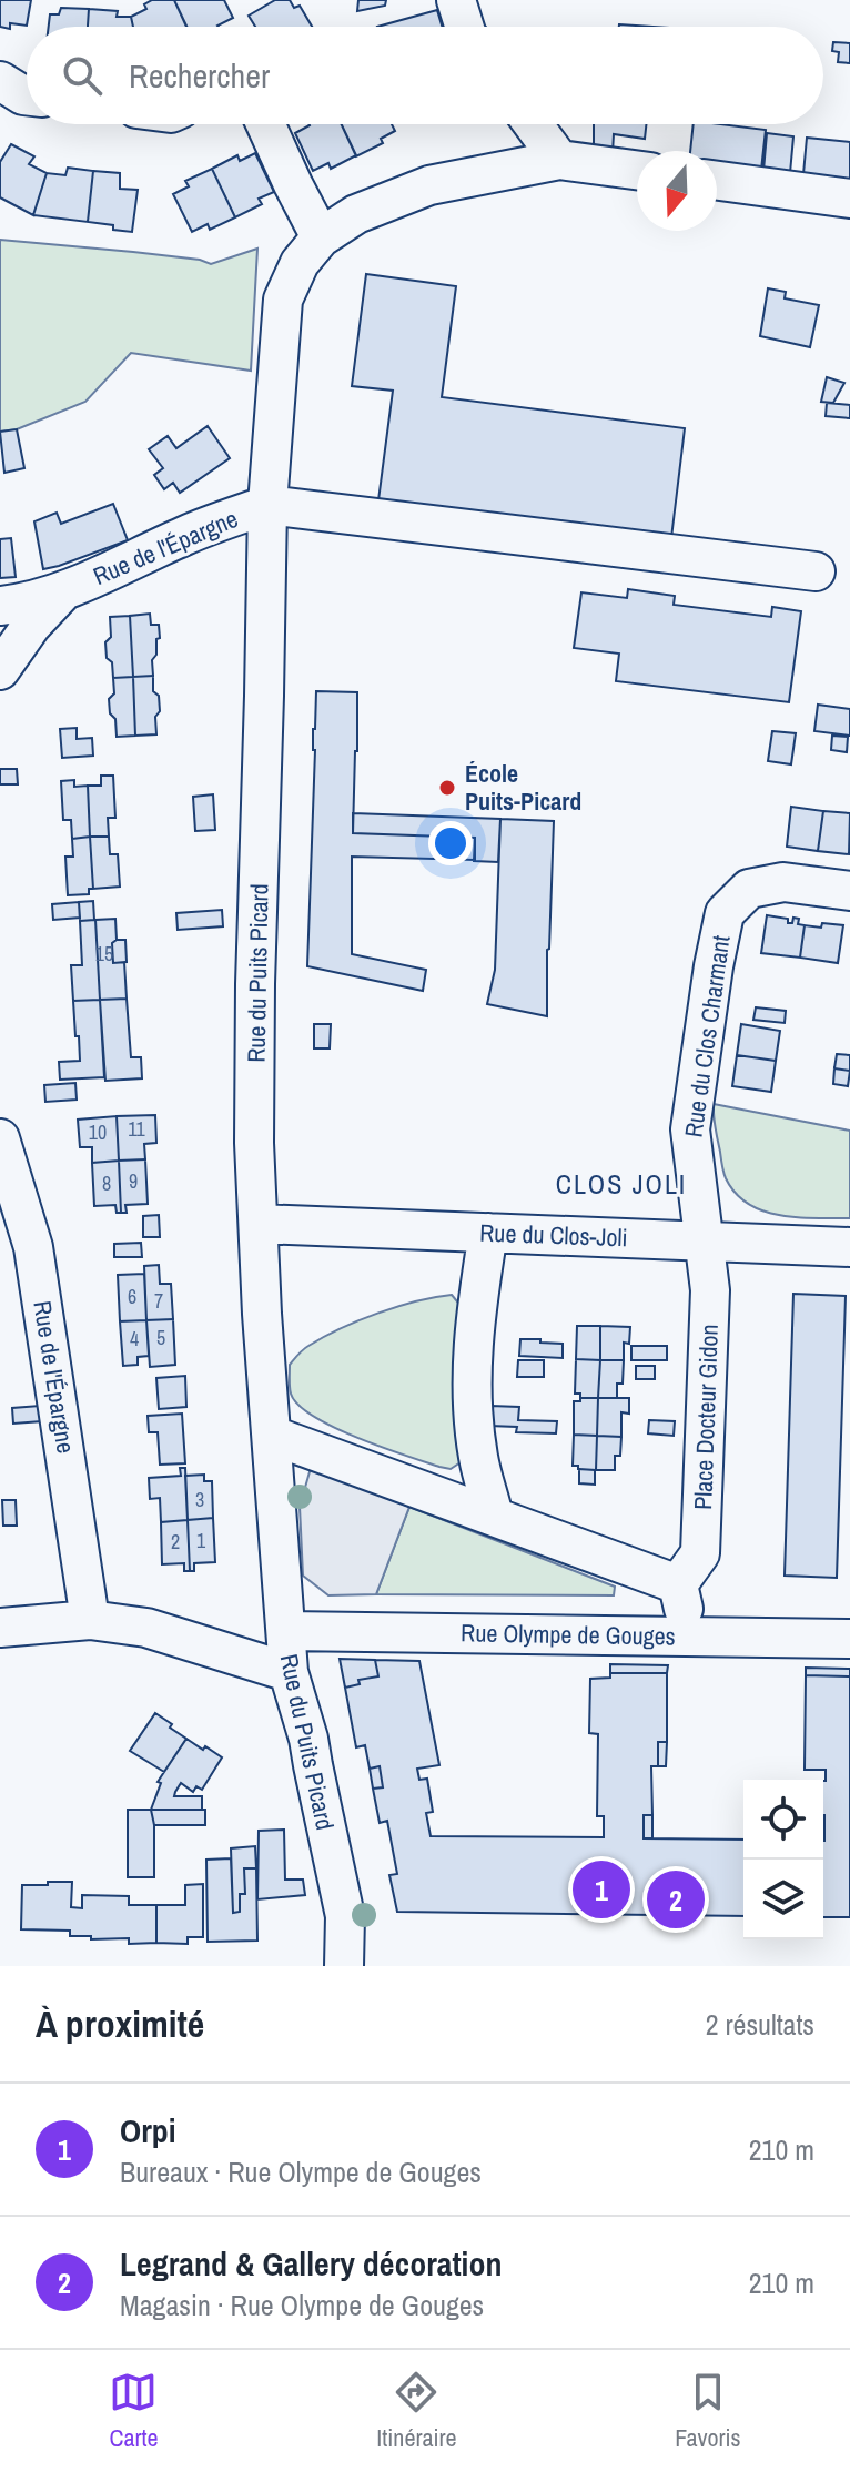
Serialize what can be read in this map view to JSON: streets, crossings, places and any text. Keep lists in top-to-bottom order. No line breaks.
{"streets":{"street":["Rue de l'Épargne","Rue du Puits Picard","Rue du Clos Charmant","Rue du Clos-Joli","Place Docteur Gidon","Rue Olympe de Gouges"]},"crossings":[["Rue de l'Épargne","Rue du Puits Picard"],["Rue du Puits Picard","Rue du Clos-Joli"],["Rue du Puits Picard","Rue Olympe de Gouges"],["Rue du Clos Charmant","Rue du Clos-Joli"],["Rue du Clos Charmant","Place Docteur Gidon"],["Rue du Clos-Joli","Place Docteur Gidon"]],"districts":["CLOS JOLI"],"places":["École Puits-Picard"],"house_numbers":["15","11","10","9","8","6","7","5","4","3","1","2"],"north":"bottom","page":{"search":"Rechercher","pins":["1","2"],"heading":["À proximité","2 résultats"],"list":[{"mark":"1","name":"Orpi","note":"Bureaux · Rue Olympe de Gouges","value":"210 m"},{"mark":"2","name":"Legrand & Gallery décoration","note":"Magasin · Rue Olympe de Gouges","value":"210 m"}],"nav":["Carte","Itinéraire","Favoris"]}}
